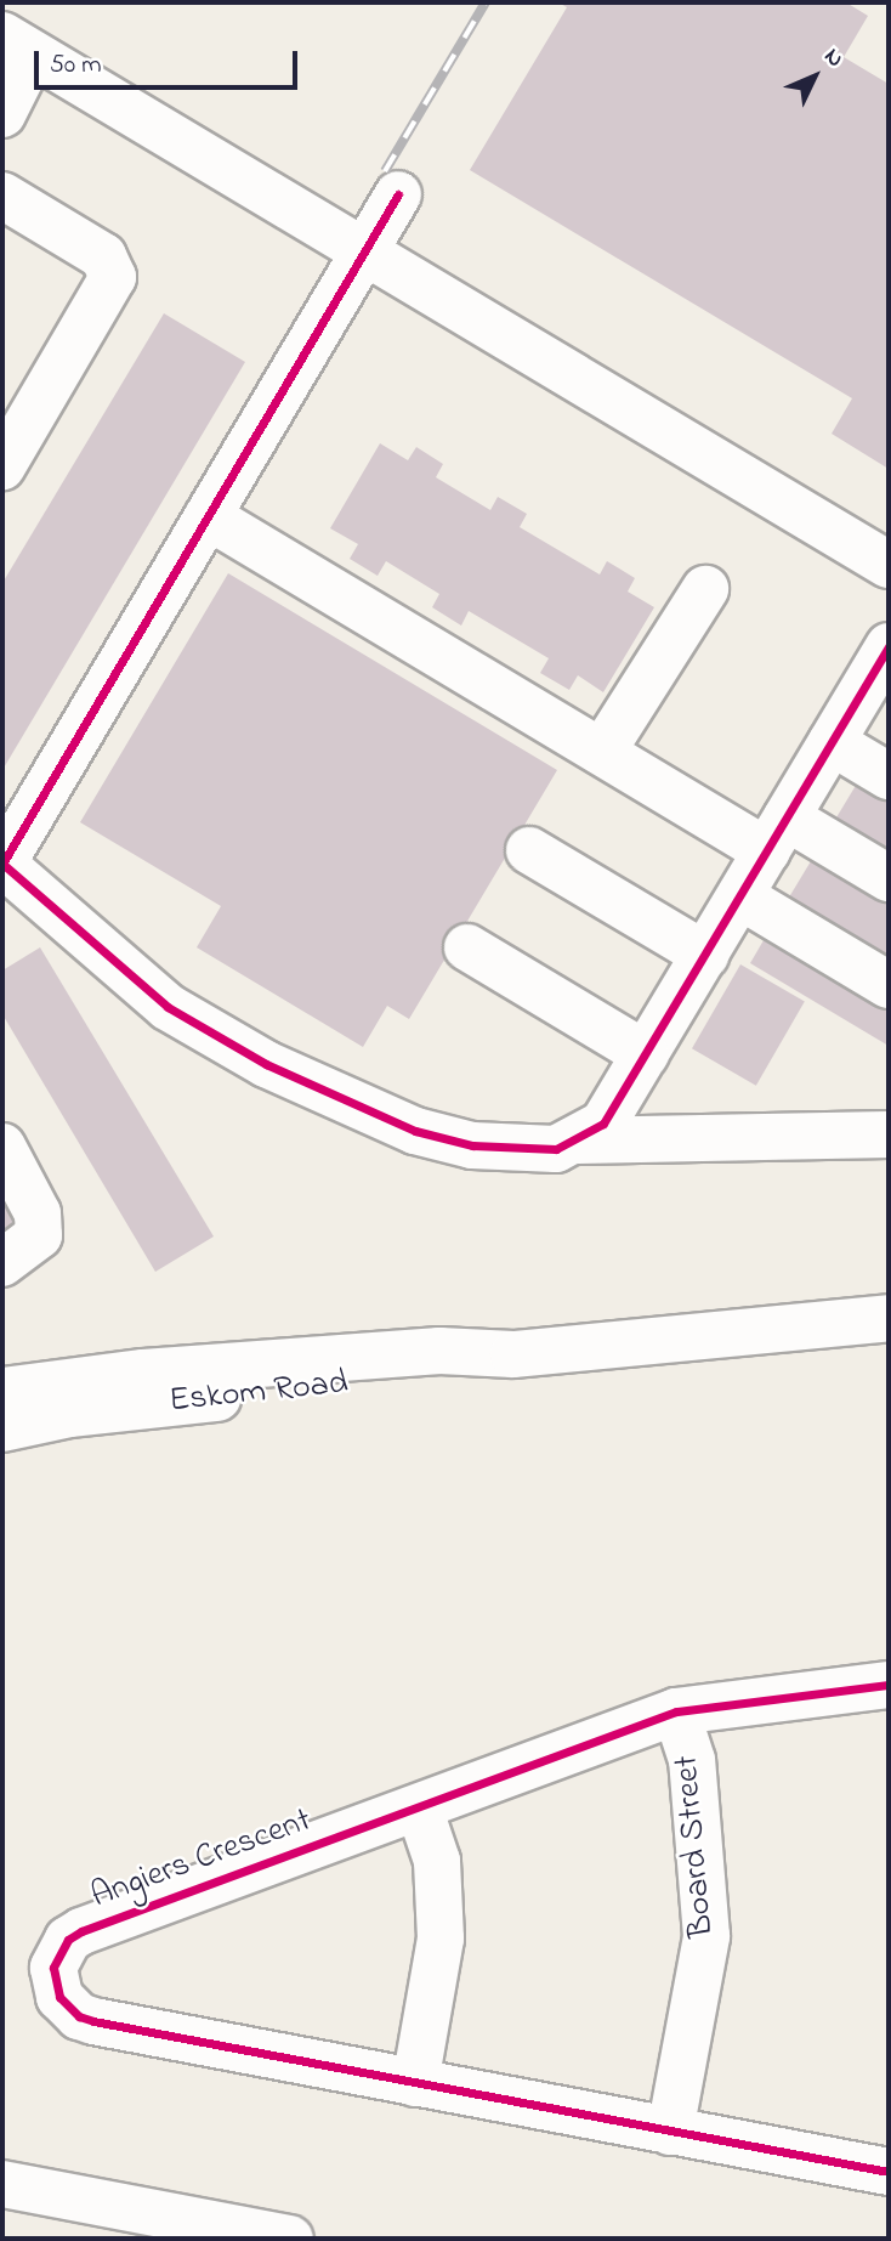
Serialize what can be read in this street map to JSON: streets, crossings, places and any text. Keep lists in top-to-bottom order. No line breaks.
{"streets":{"street":["Eskom Road","Board Street","Angiers Crescent"]},"crossings":[["Board Street","Angiers Crescent"]],"scale_bar":"50 m","north":"top right"}
